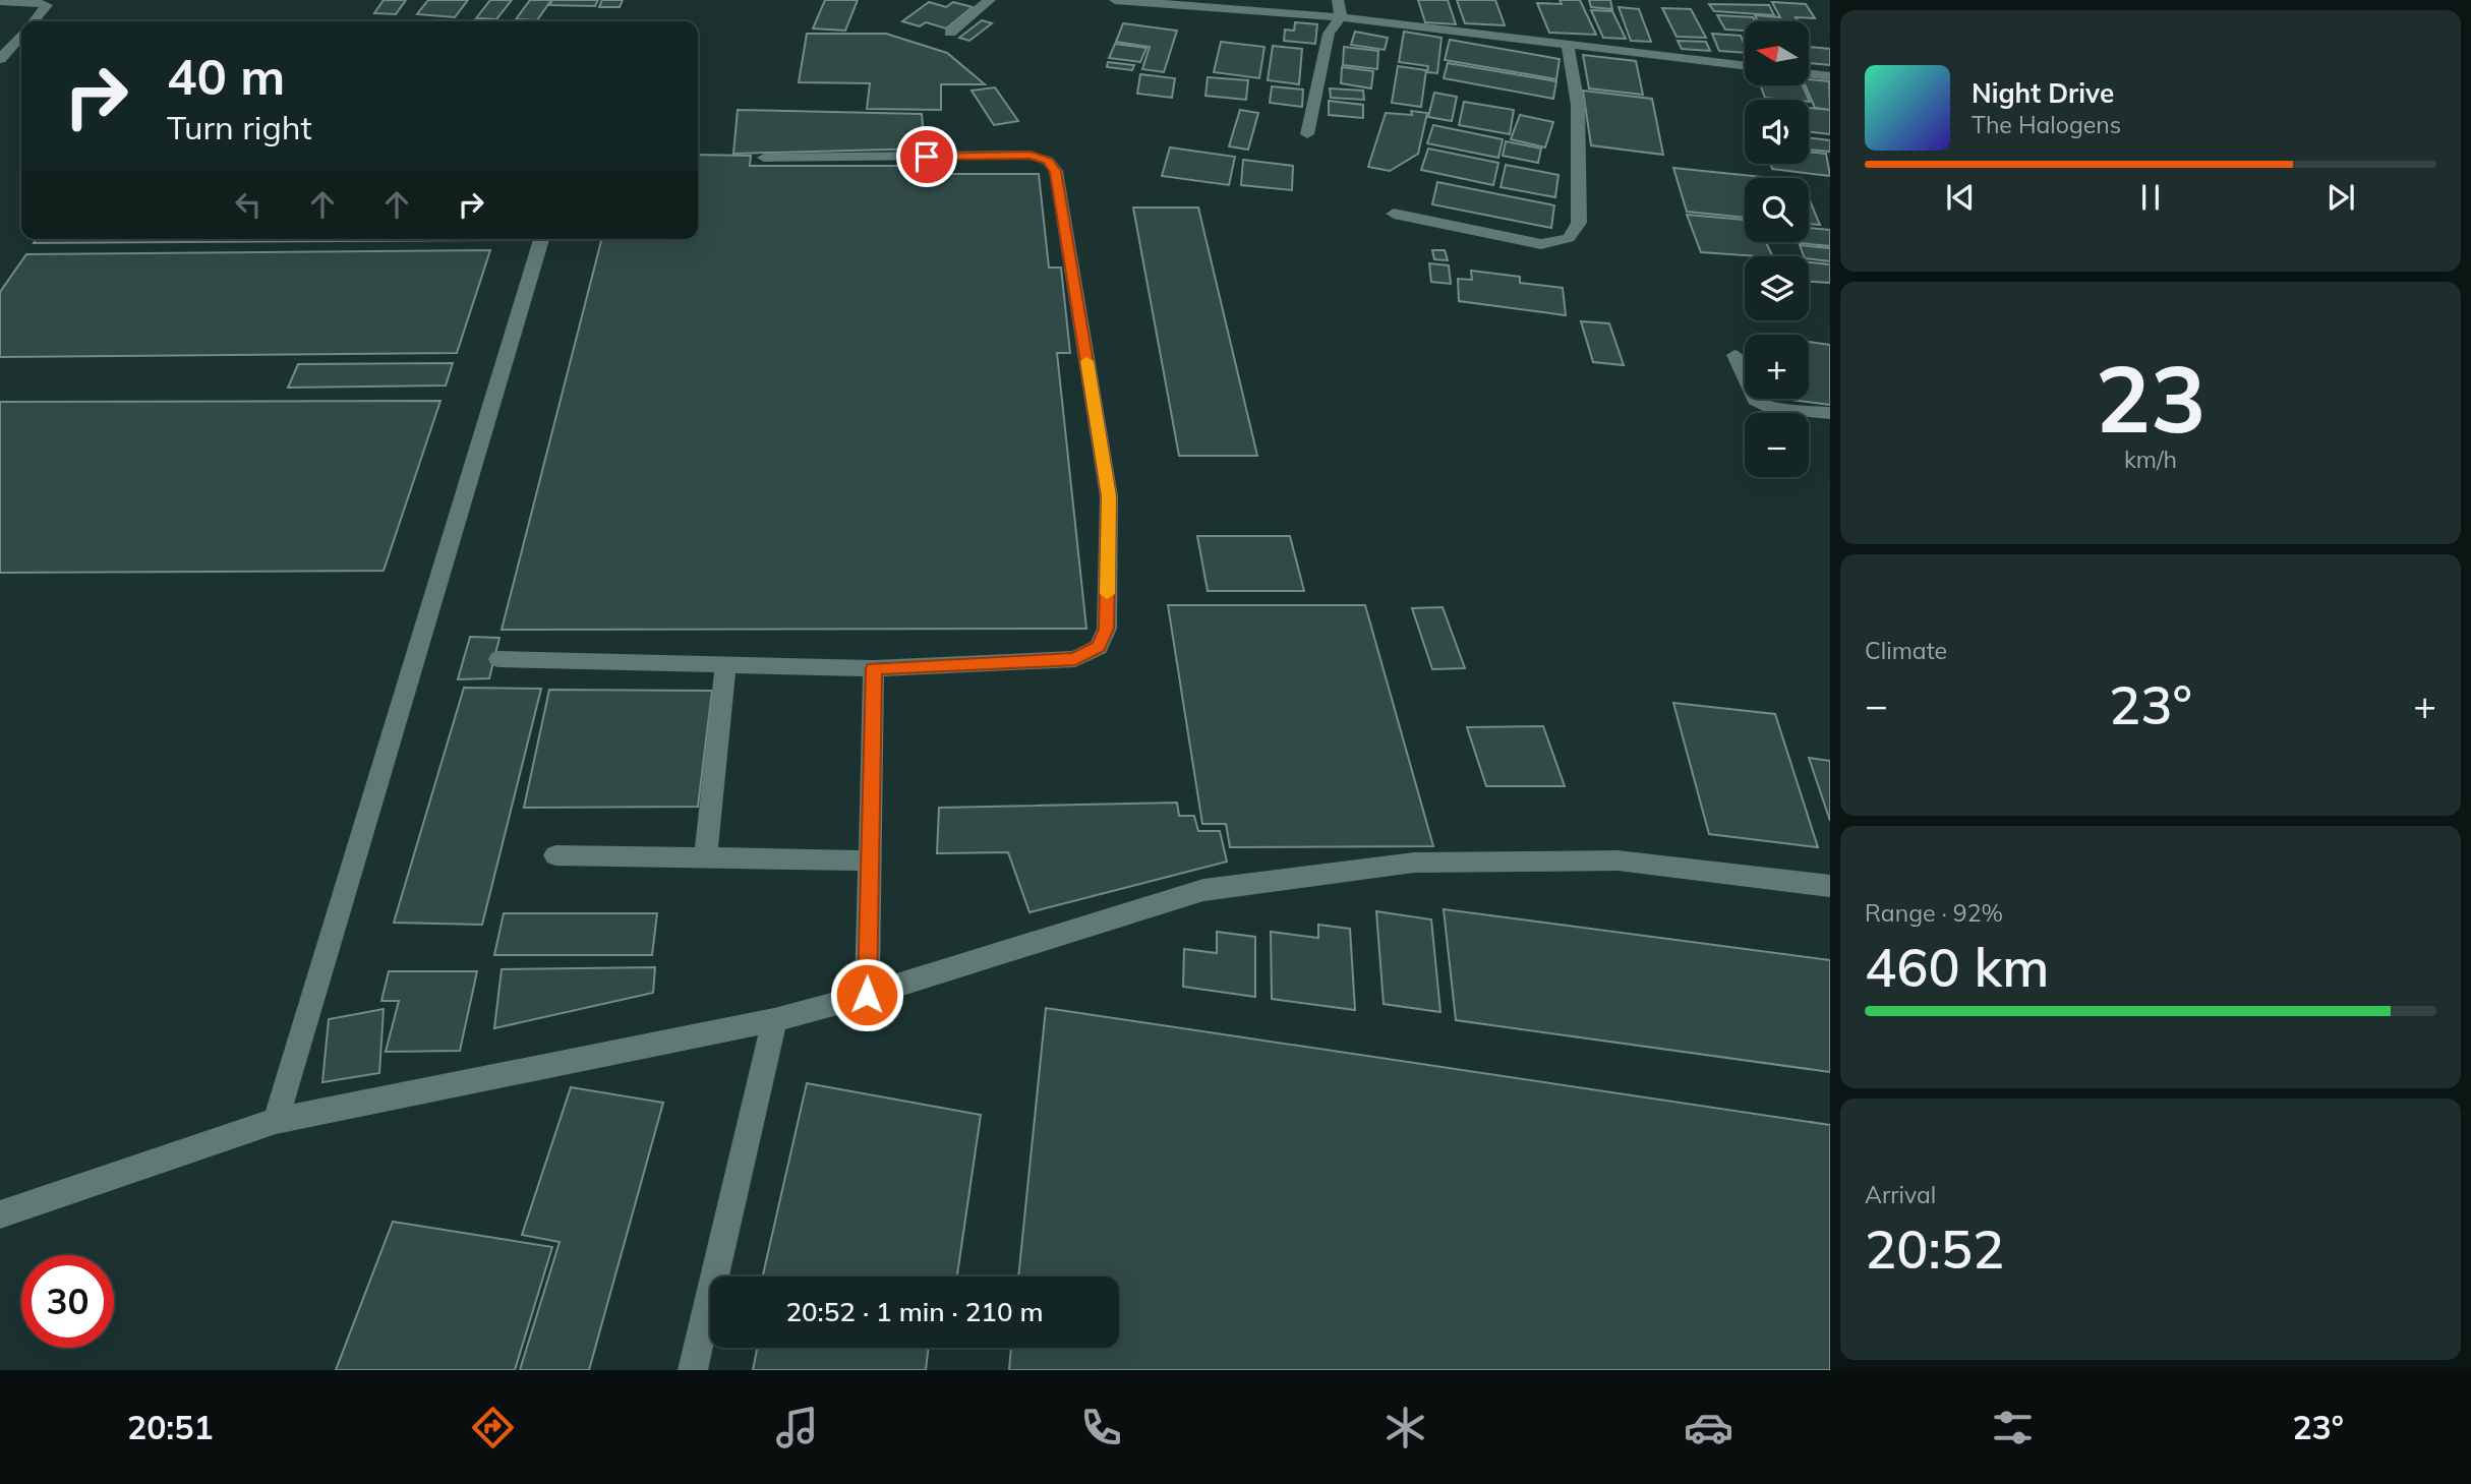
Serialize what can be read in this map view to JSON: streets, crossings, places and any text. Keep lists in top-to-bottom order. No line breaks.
{"north":"left","page":{"map_buttons":["+","−"],"turn":["40 m","Turn right"],"song":["Night Drive","The Halogens"],"tile":[["23","km/h"],"Climate",["Range · 92%","460 km"],["Arrival","20:52"]],"heat":["−","23°","+"],"limit":"30","trip":"20:52 · 1 min · 210 m","tabs":["20:51","23°"]}}
